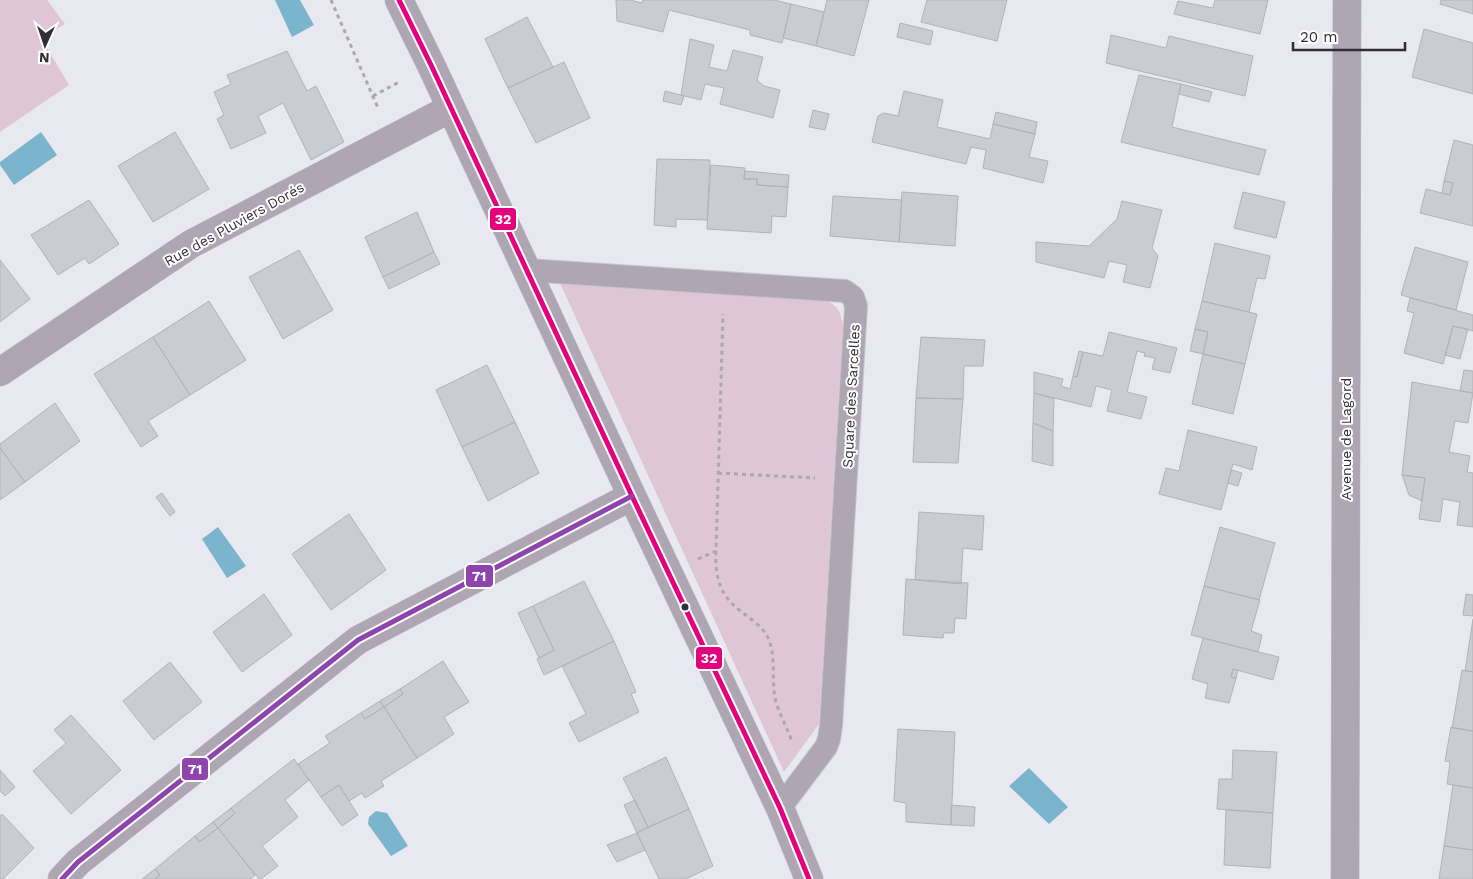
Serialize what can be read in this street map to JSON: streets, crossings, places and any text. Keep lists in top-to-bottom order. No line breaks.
{"streets":{"street":["Rue des Pluviers Dorés","Avenue de Lagord"],"lane":["Square des Sarcelles"]},"lines":["transit line 32","transit line 71"],"scale_bar":"20 m","north":"bottom"}
